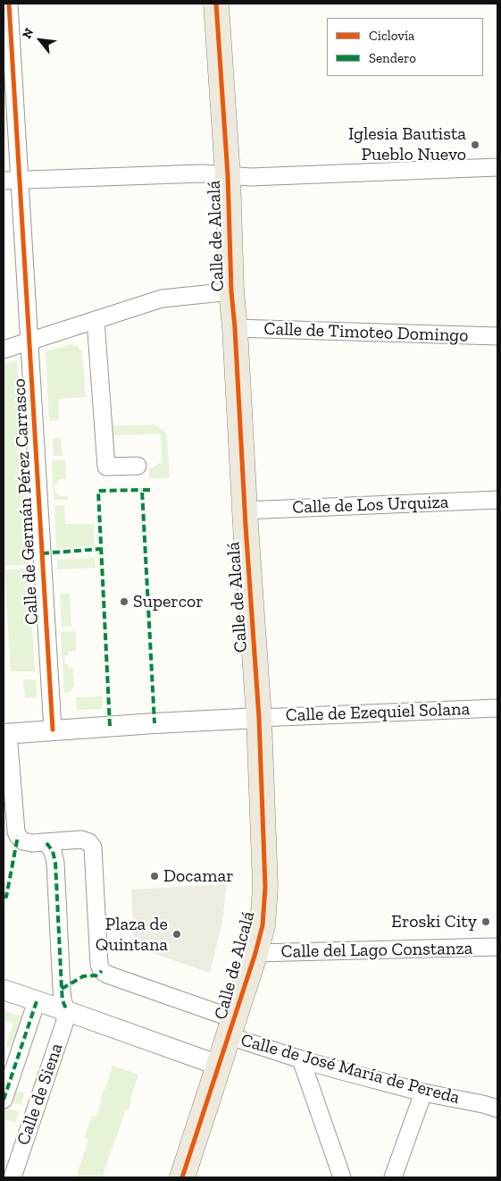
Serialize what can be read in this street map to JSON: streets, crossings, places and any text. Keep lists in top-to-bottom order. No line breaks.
{"streets":{"main road":["Calle de Alcalá"],"street":["Calle de Timoteo Domingo","Calle de Germán Pérez Carrasco","Calle de Los Urquiza","Calle de Ezequiel Solana","Calle del Lago Constanza","Calle de José María de Pereda","Calle de Siena"]},"crossings":[["Calle de Alcalá","Calle de Timoteo Domingo"],["Calle de Alcalá","Calle de Los Urquiza"],["Calle de Alcalá","Calle de Ezequiel Solana"],["Calle de Alcalá","Calle del Lago Constanza"],["Calle de Alcalá","Calle de José María de Pereda"]],"places":["Iglesia Bautista Pueblo Nuevo","Supercor","Docamar","Eroski City","Plaza de Quintana"],"legend":["Ciclovía","Sendero"],"north":"top left"}
